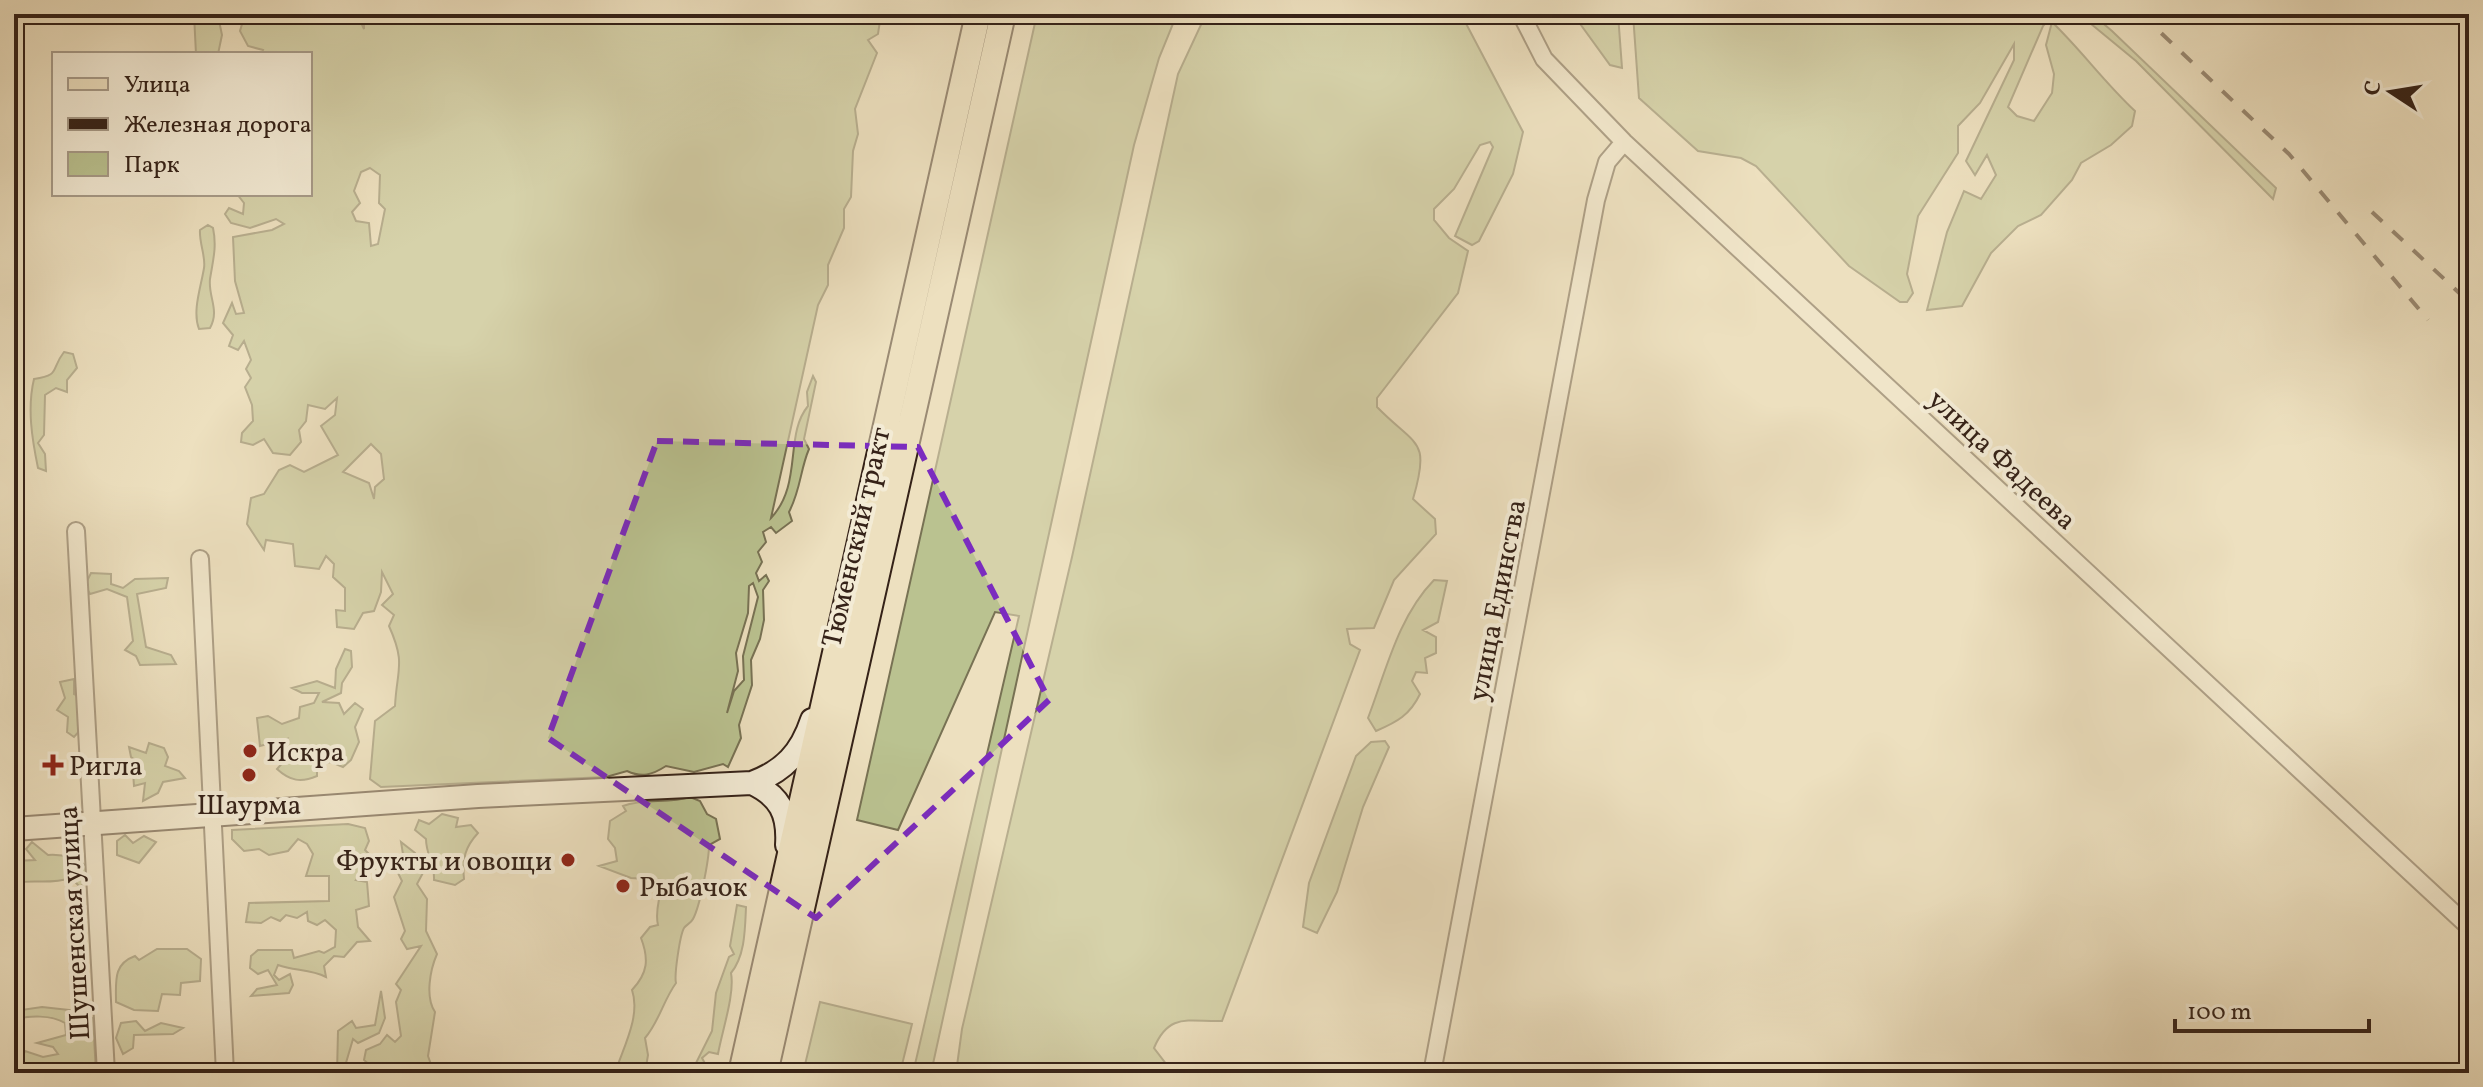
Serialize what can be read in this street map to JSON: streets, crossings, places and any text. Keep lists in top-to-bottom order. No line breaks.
{"streets":{"main road":["Тюменский тракт"],"street":["улица Фадеева","улица Единства","Шушенская улица"]},"crossings":[["улица Фадеева","улица Единства"]],"places":{"other":["Искра","Шаурма","Фрукты и овощи","Рыбачок"],"health":["Ригла"]},"legend":["Улица","Железная дорога","Парк"],"scale_bar":"100 m","north":"left"}
